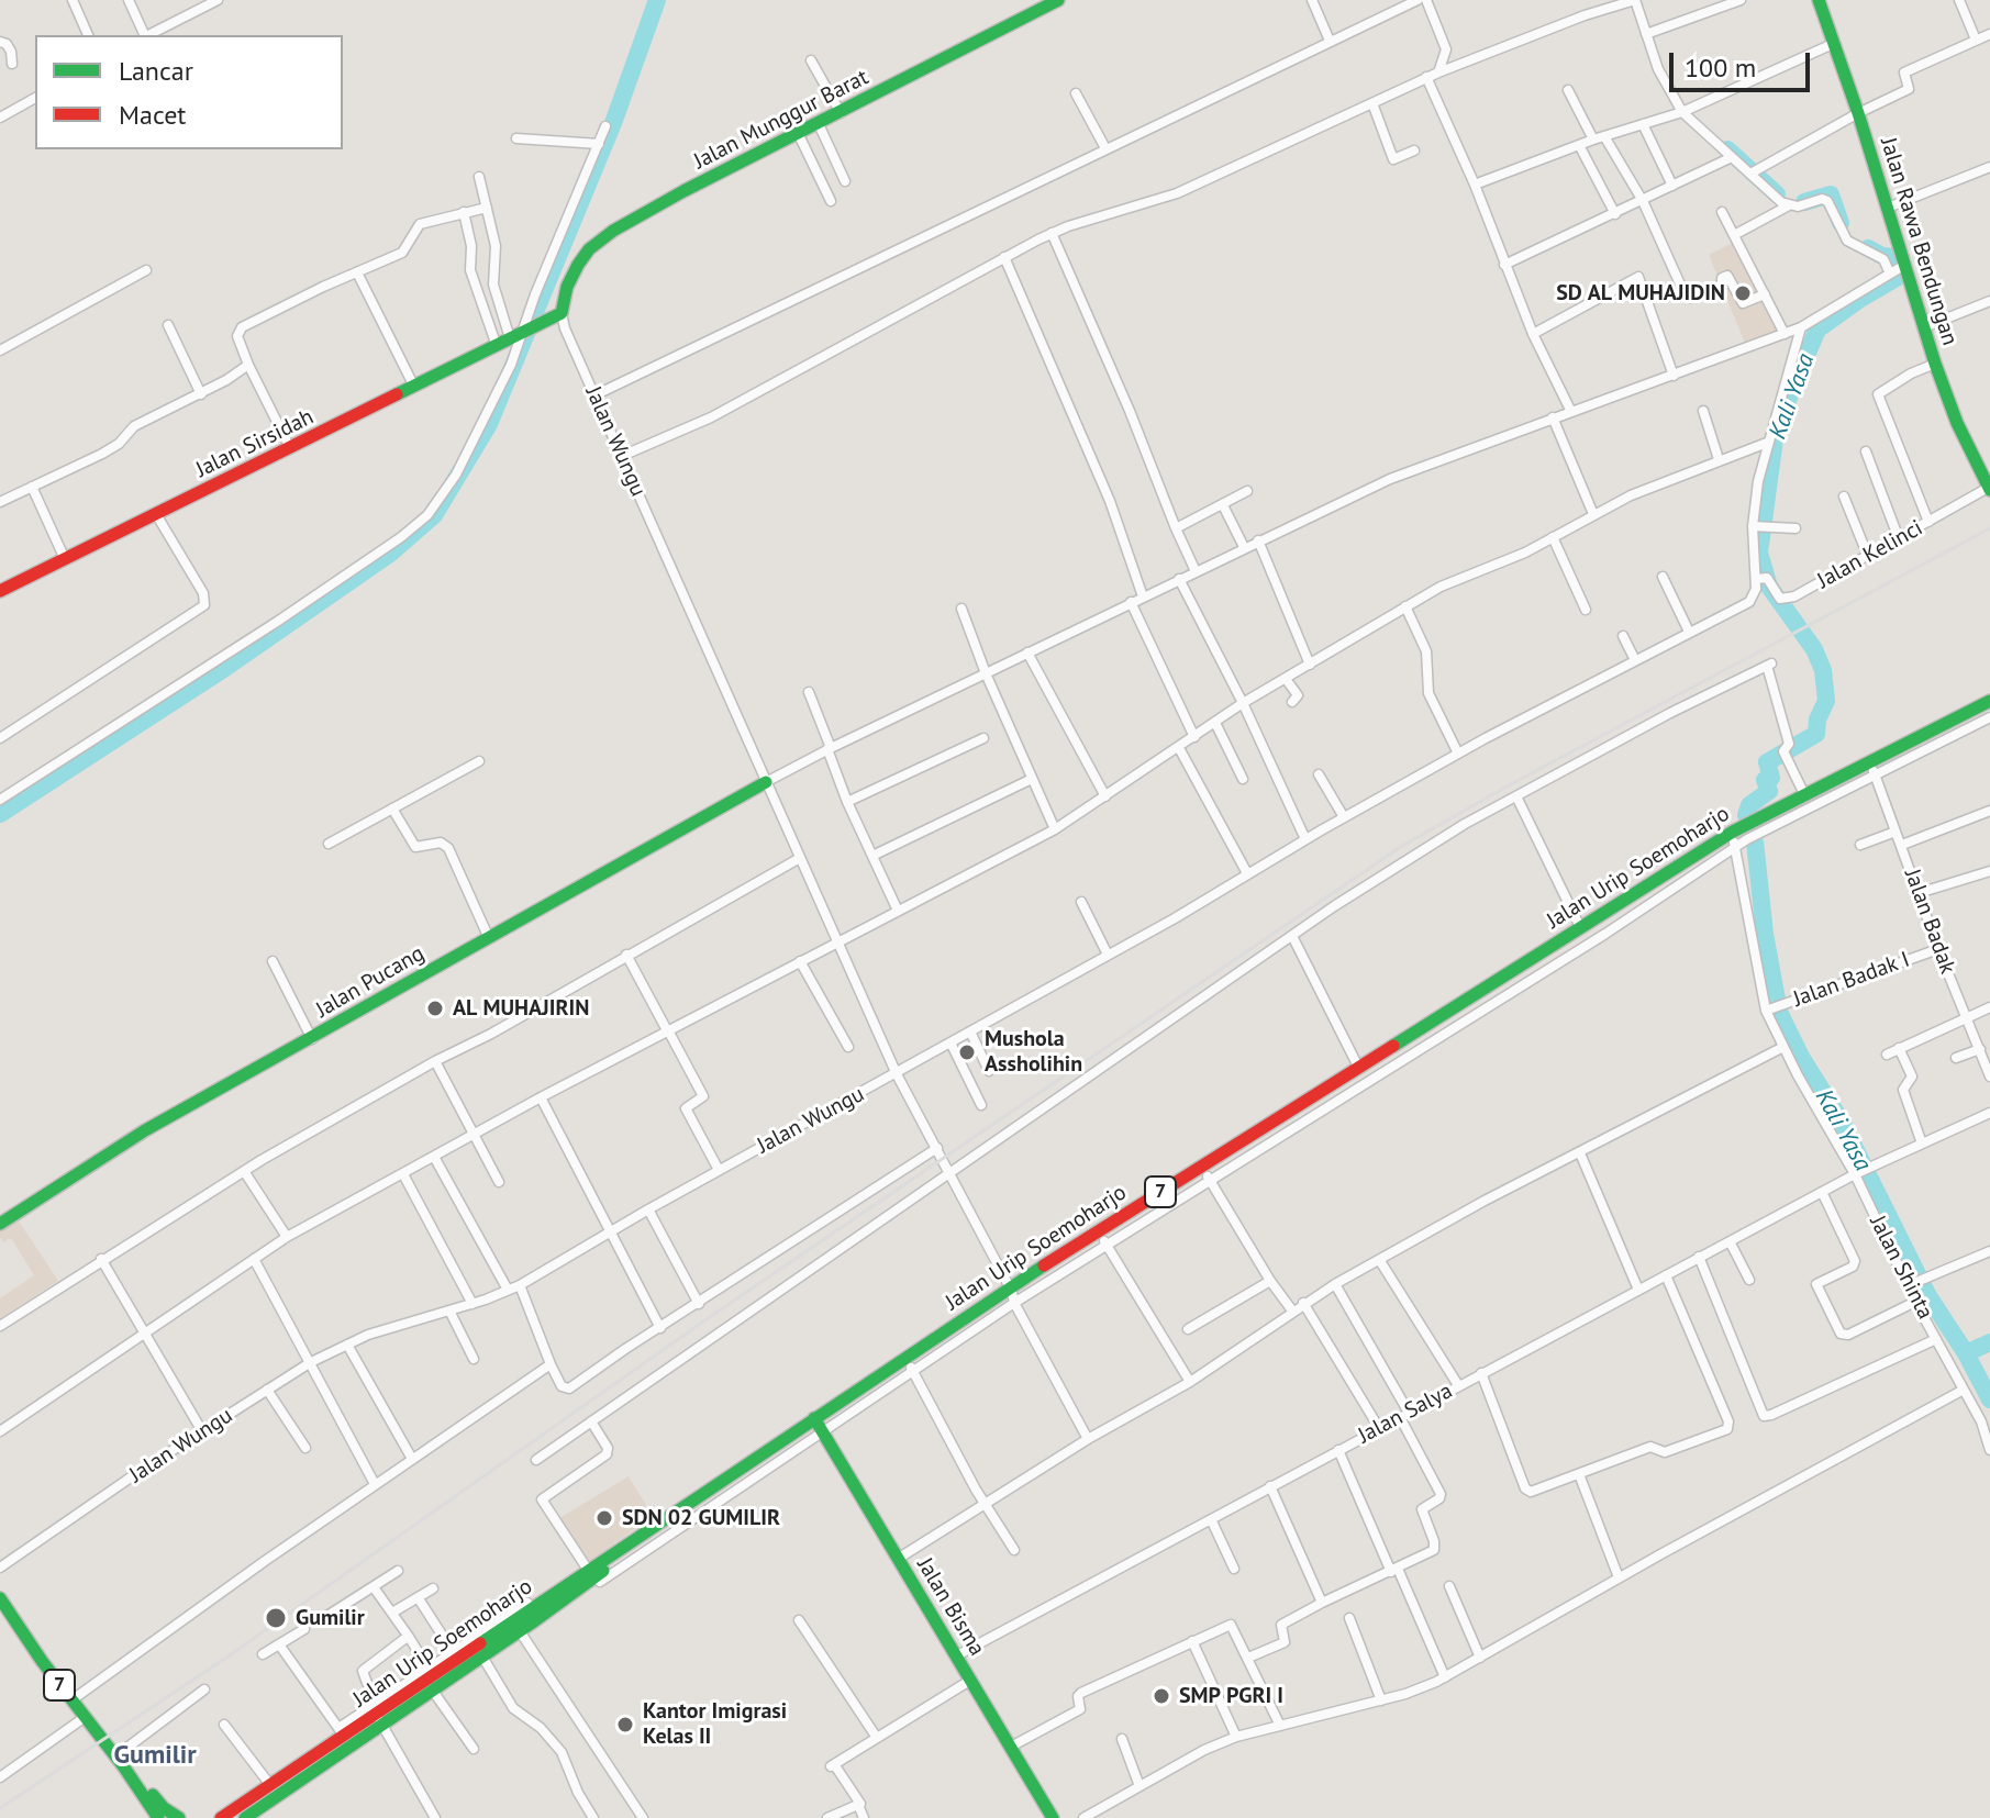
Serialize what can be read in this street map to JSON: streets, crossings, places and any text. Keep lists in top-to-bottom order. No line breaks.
{"streets":{"main road":["Jalan Munggur Barat","Jalan Rawa Bendungan","Jalan Sirsidah","Jalan Urip Soemoharjo","Jalan Pucang","7","Jalan Bisma"],"street":["Jalan Wungu","Jalan Kelinci","Jalan Badak","Jalan Badak I","Jalan Shinta","Jalan Salya"]},"crossings":[["Jalan Munggur Barat","Jalan Wungu"],["Jalan Munggur Barat","Jalan Sirsidah"],["Jalan Rawa Bendungan","Jalan Kelinci"],["Jalan Wungu","Jalan Sirsidah"],["Jalan Wungu","Jalan Pucang"],["Jalan Urip Soemoharjo","Jalan Badak"],["Jalan Urip Soemoharjo","Jalan Shinta"],["Jalan Urip Soemoharjo","Jalan Bisma"],["Jalan Badak","Jalan Badak I"],["Jalan Badak I","Jalan Shinta"],["Jalan Shinta","Jalan Salya"],["Jalan Salya","Jalan Bisma"]],"districts":["Gumilir"],"water":["Kali Yasa"],"places":["SD AL MUHAJIDIN","AL MUHAJIRIN","Mushola Assholihin","SDN 02 GUMILIR","Gumilir","SMP PGRI I","Kantor Imigrasi Kelas II"],"legend":["Lancar","Macet"],"scale_bar":"100 m"}
